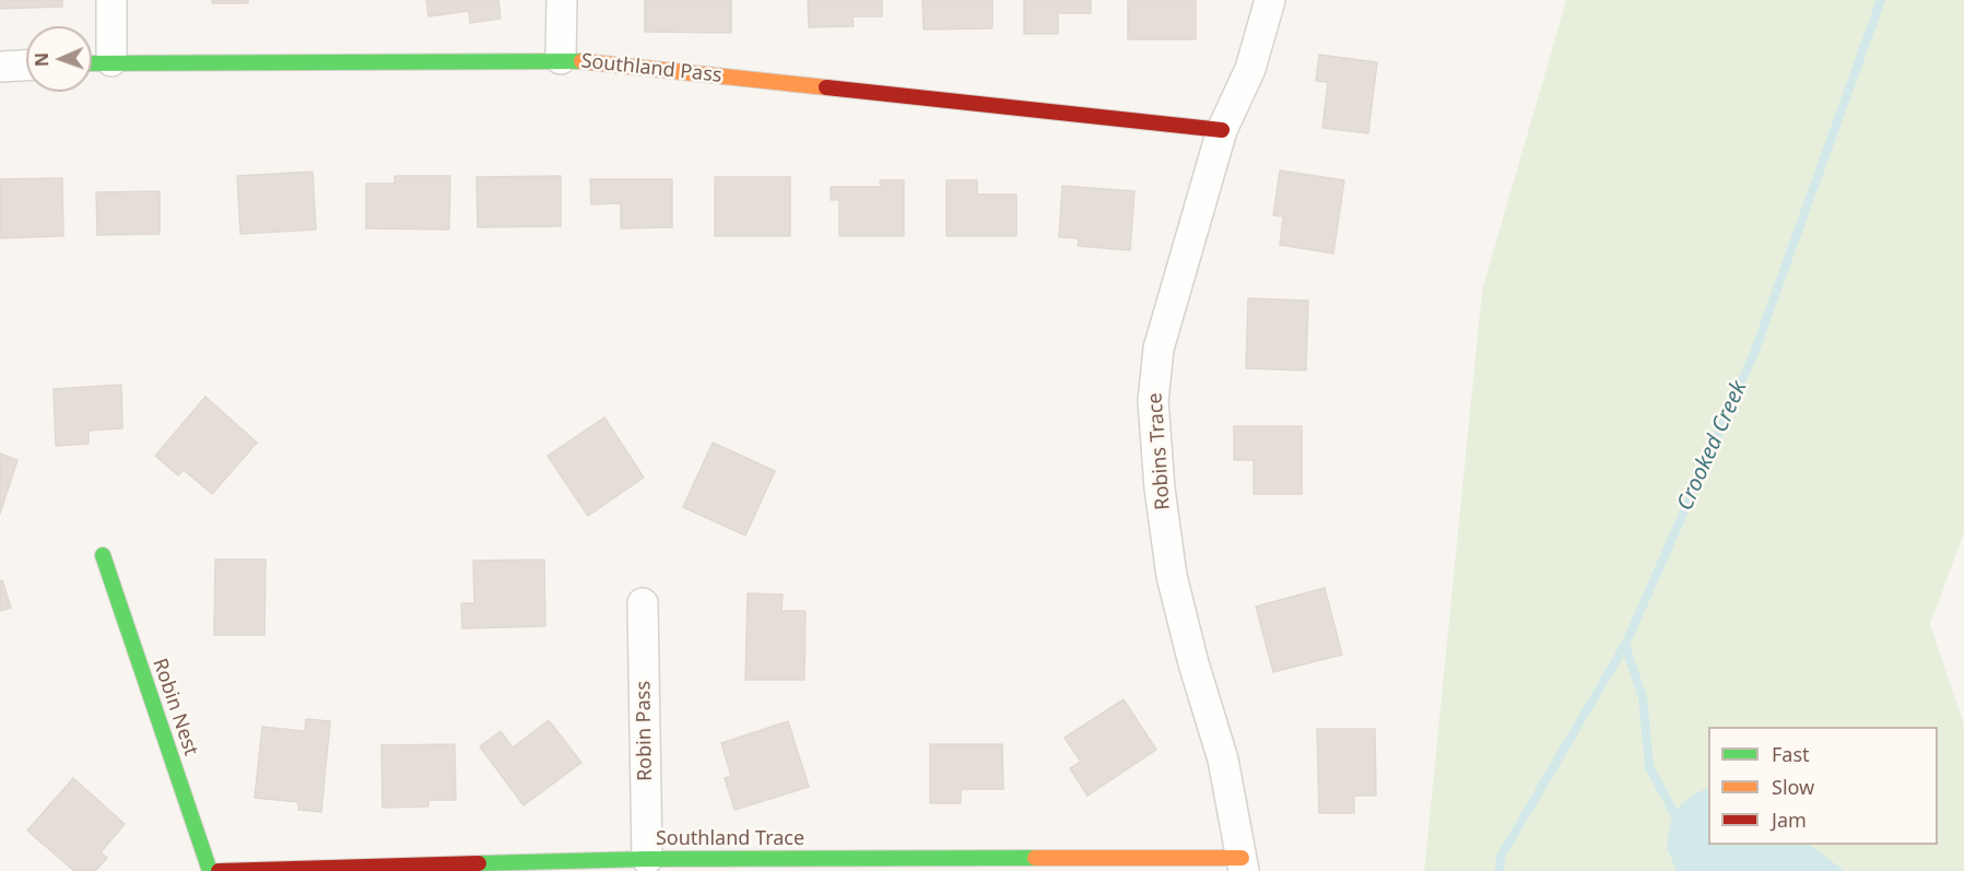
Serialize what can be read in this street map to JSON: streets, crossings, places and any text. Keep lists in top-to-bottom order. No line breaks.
{"streets":{"street":["Southland Pass","Robins Trace","Robin Nest","Robin Pass","Southland Trace"]},"crossings":[["Southland Pass","Robins Trace"],["Robins Trace","Southland Trace"],["Robin Pass","Southland Trace"]],"water":["Crooked Creek"],"legend":["Fast","Slow","Jam"],"north":"left"}
